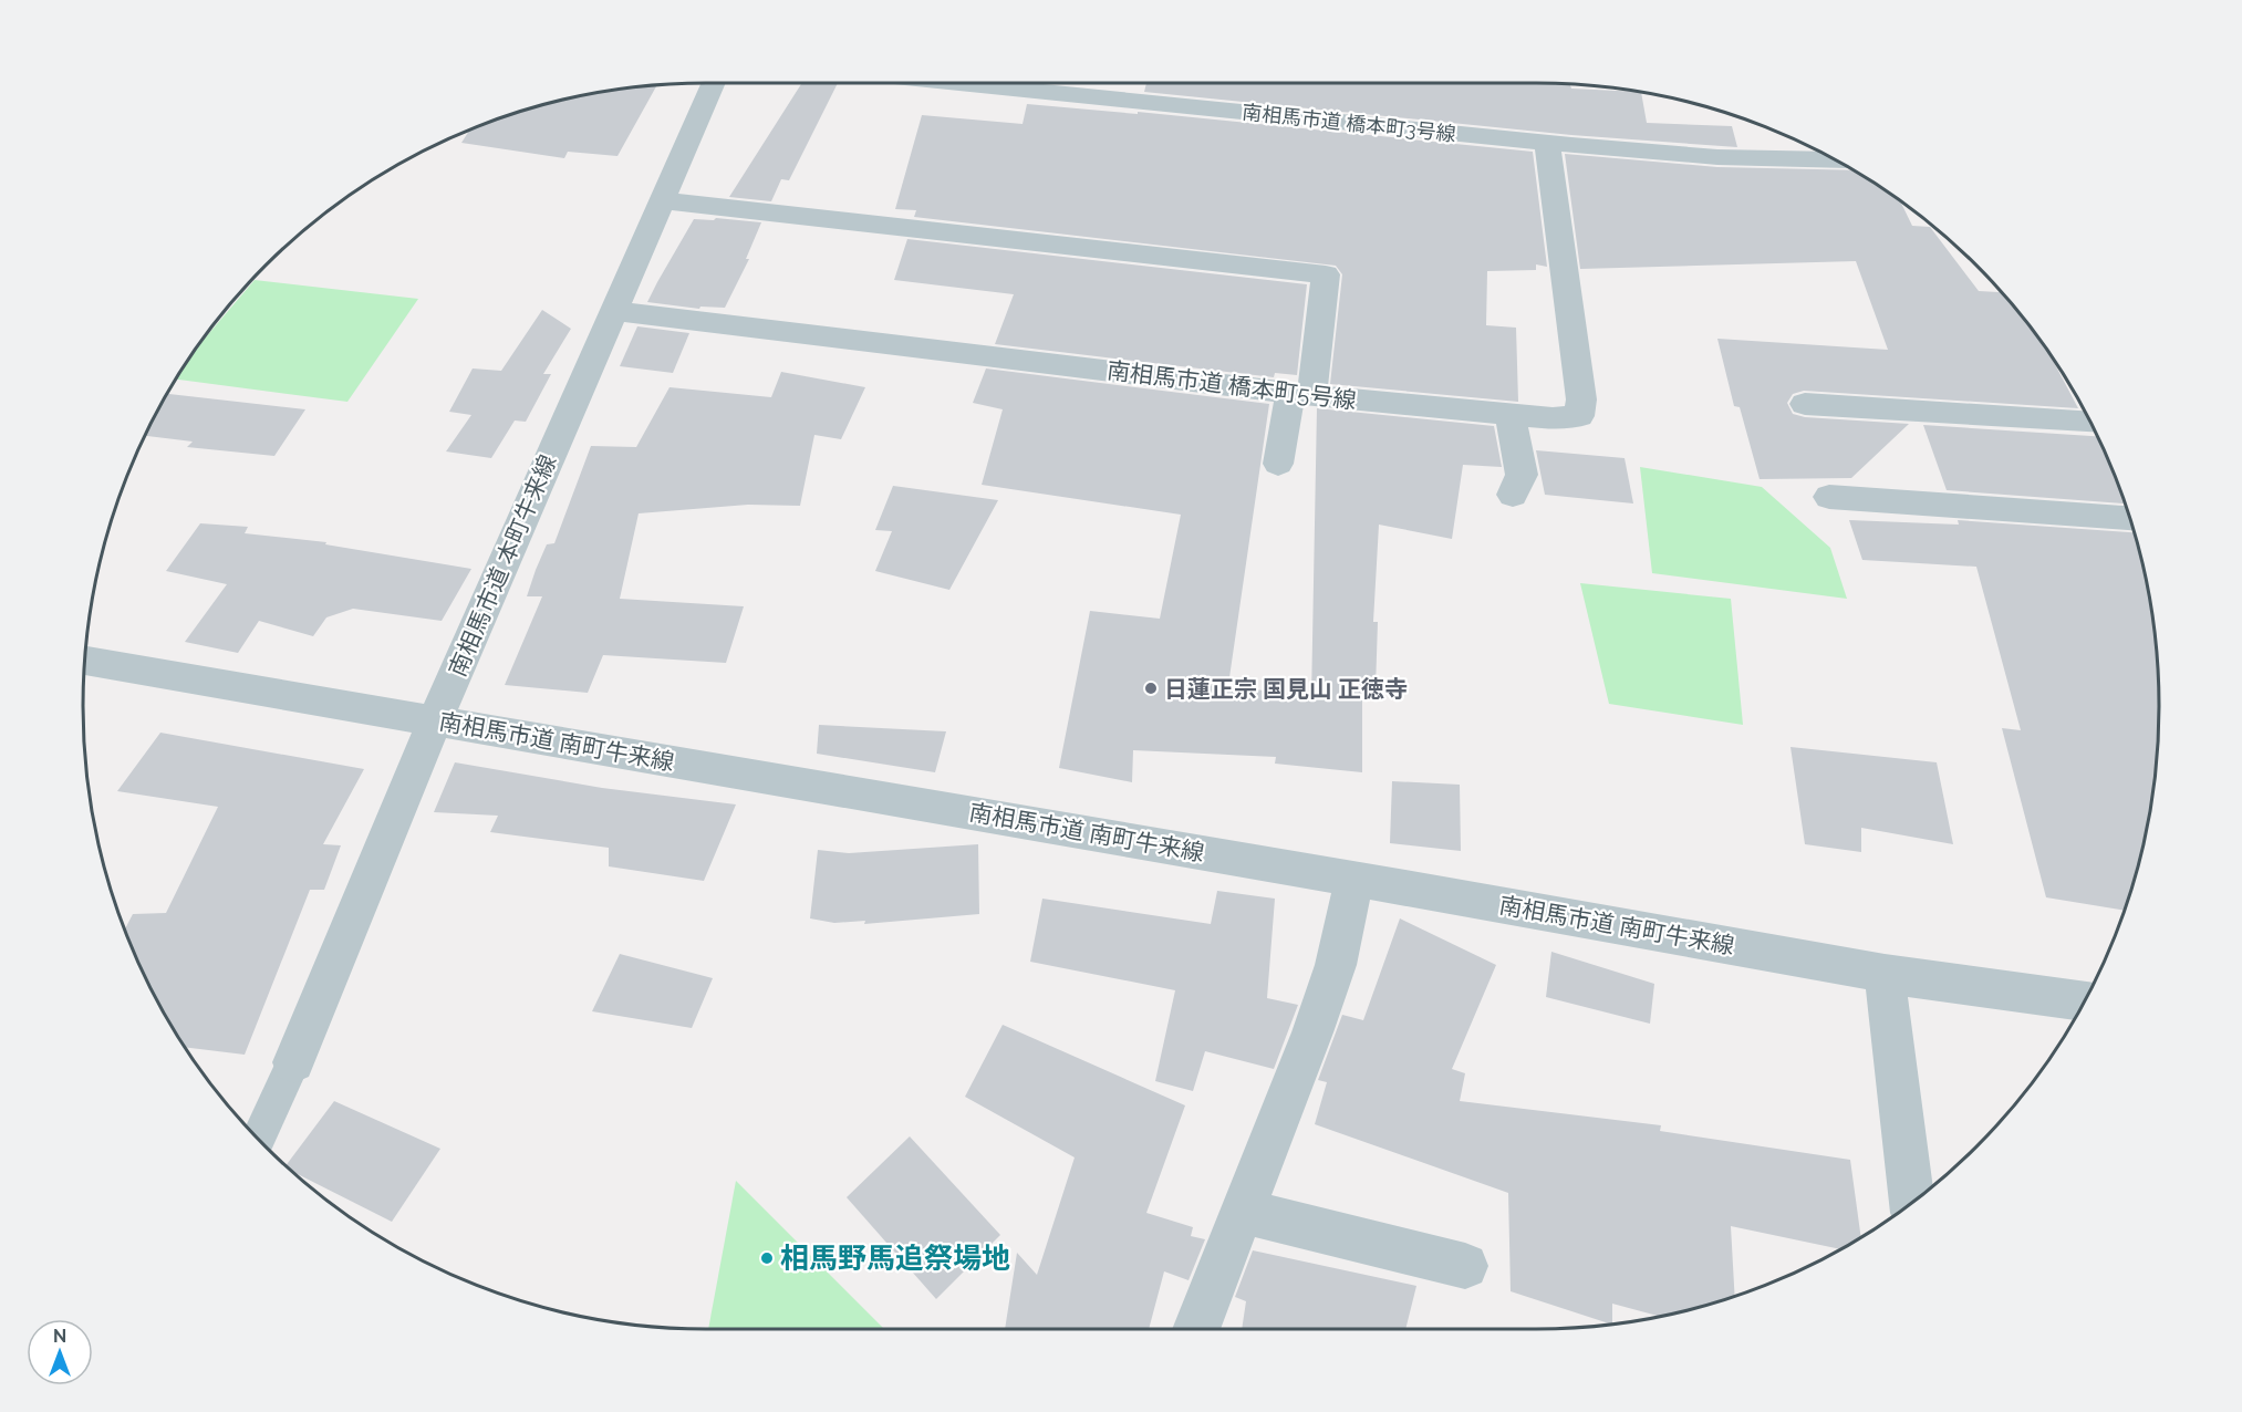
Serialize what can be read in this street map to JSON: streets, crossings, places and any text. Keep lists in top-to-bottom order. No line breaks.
{"streets":{"street":["南相馬市道 橋本町3号線","南相馬市道 橋本町5号線","南相馬市道 本町牛来線","南相馬市道 南町牛来線"]},"crossings":[["南相馬市道 橋本町3号線","南相馬市道 橋本町5号線"],["南相馬市道 橋本町5号線","南相馬市道 本町牛来線"],["南相馬市道 本町牛来線","南相馬市道 南町牛来線"]],"places":["日蓮正宗 国見山 正徳寺","相馬野馬追祭場地"],"north":"top"}
